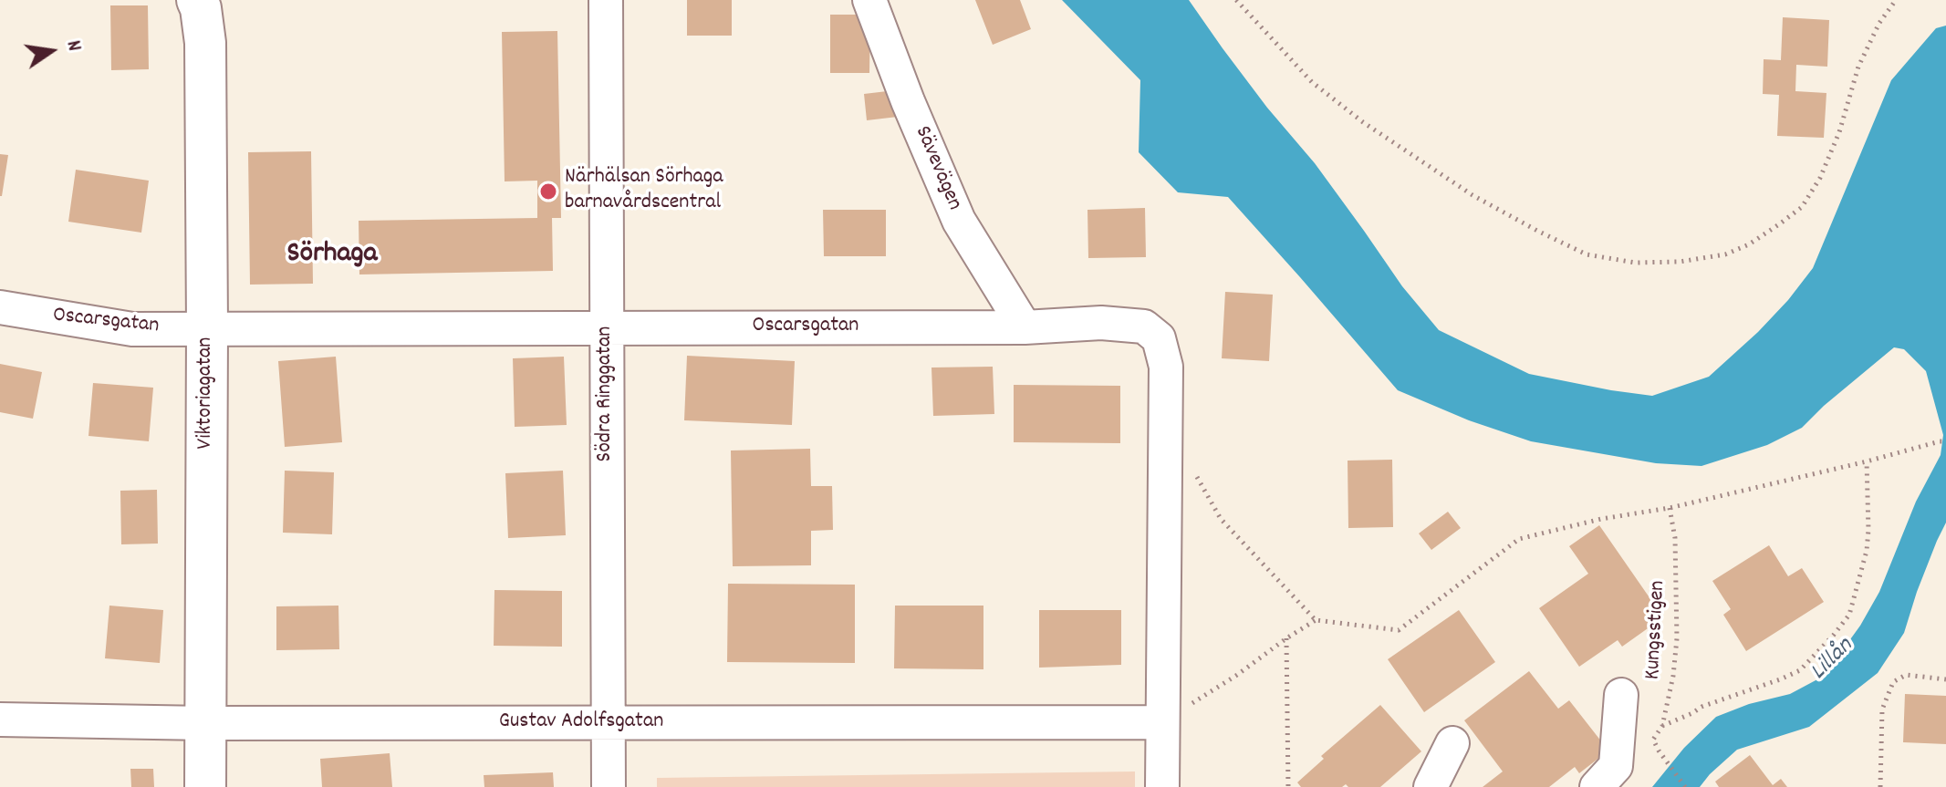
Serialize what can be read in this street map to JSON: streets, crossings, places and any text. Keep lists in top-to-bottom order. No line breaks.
{"streets":{"street":["Sävevägen","Oscarsgatan","Viktoriagatan","Södra Ringgatan","Gustav Adolfsgatan"],"path":["Kungsstigen"]},"crossings":[["Sävevägen","Oscarsgatan"],["Oscarsgatan","Viktoriagatan"],["Oscarsgatan","Södra Ringgatan"],["Oscarsgatan","Gustav Adolfsgatan"],["Viktoriagatan","Gustav Adolfsgatan"],["Södra Ringgatan","Gustav Adolfsgatan"]],"districts":["Sörhaga"],"water":["Lillån"],"places":["Närhälsan Sörhaga barnavårdscentral"],"north":"right"}
